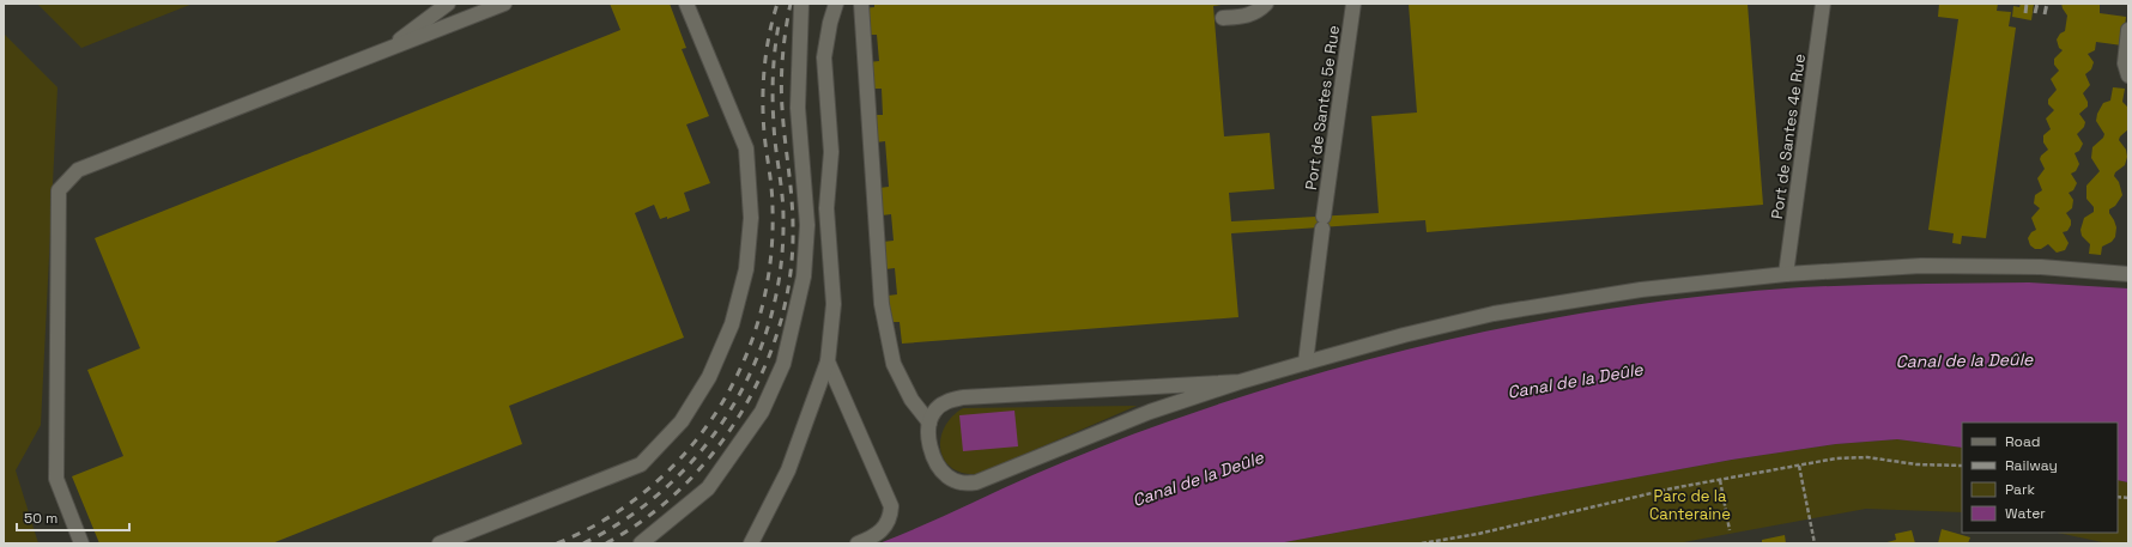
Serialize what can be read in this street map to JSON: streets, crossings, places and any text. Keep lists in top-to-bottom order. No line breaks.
{"streets":{"street":["Port de Santes 5e Rue","Port de Santes 4e Rue"]},"water":["Canal de la Deûle"],"parks":["Parc de la Canteraine"],"legend":["Road","Railway","Park","Water"],"scale_bar":"50 m"}
